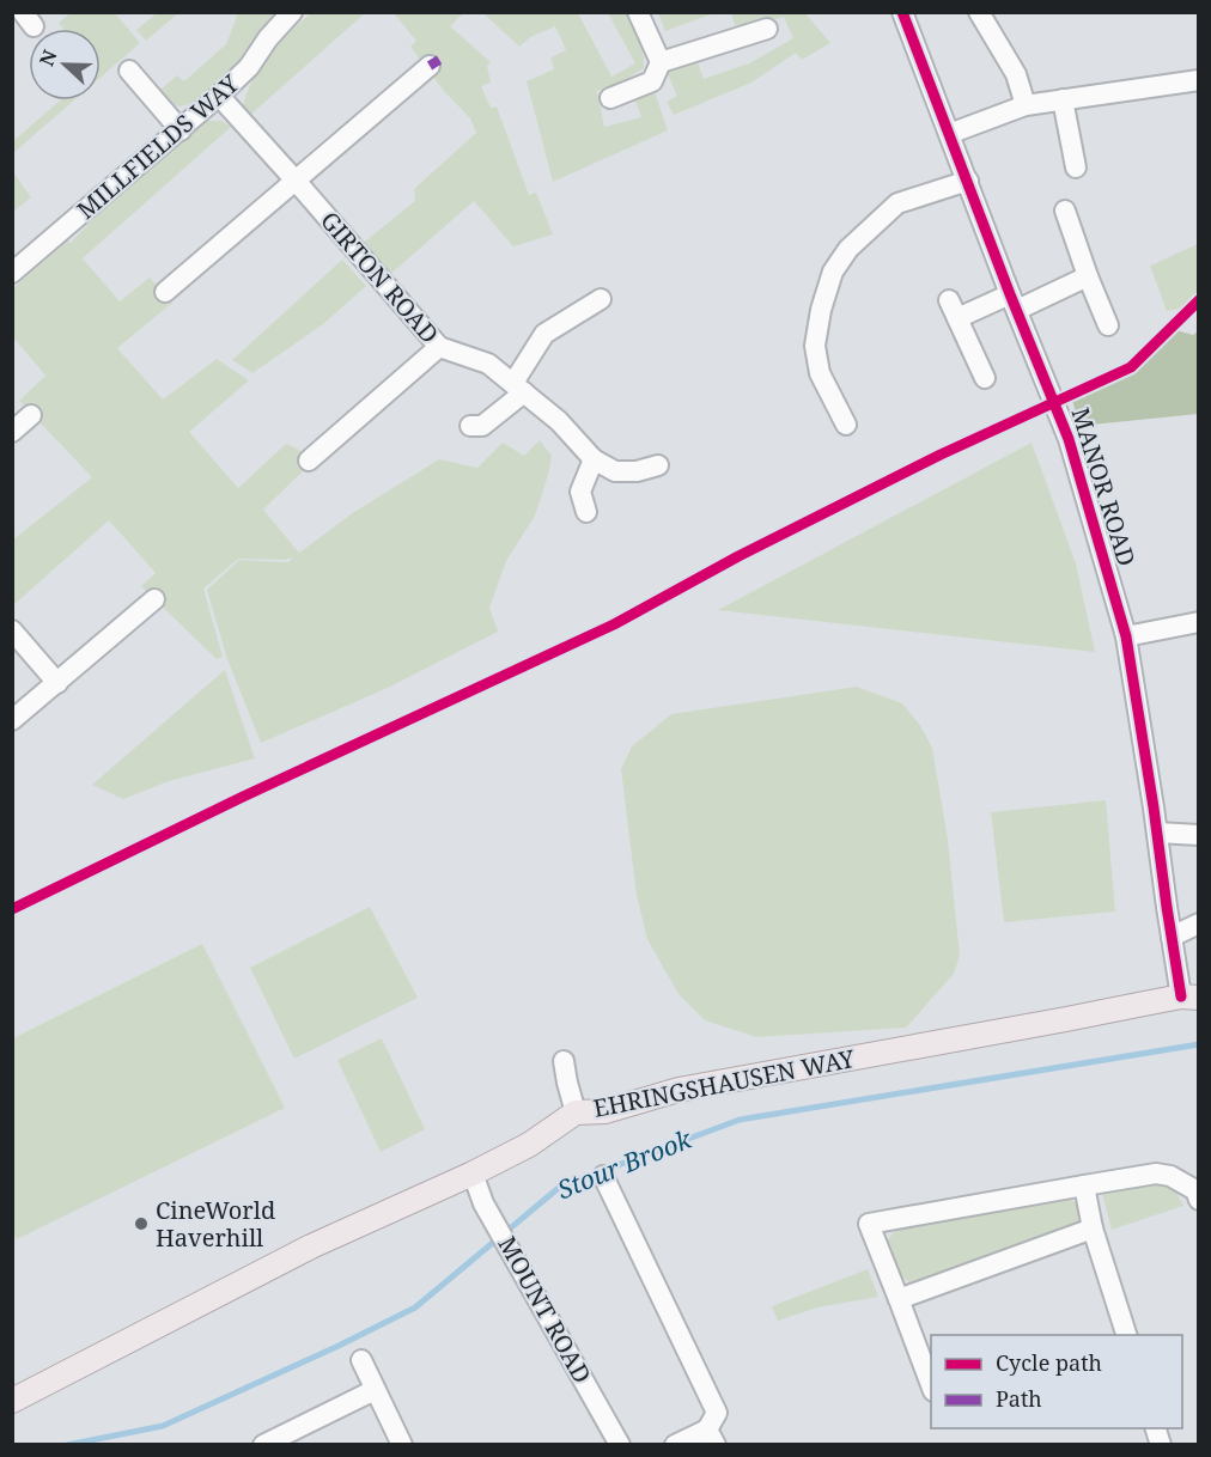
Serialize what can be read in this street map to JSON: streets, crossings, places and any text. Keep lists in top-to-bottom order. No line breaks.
{"streets":{"main road":["EHRINGSHAUSEN WAY"],"street":["MILLFIELDS WAY","GIRTON ROAD","MANOR ROAD","MOUNT ROAD"]},"crossings":[["MILLFIELDS WAY","GIRTON ROAD"],["MANOR ROAD","EHRINGSHAUSEN WAY"],["EHRINGSHAUSEN WAY","MOUNT ROAD"]],"water":["Stour Brook"],"places":["CineWorld Haverhill"],"legend":["Cycle path","Path"],"north":"left"}
